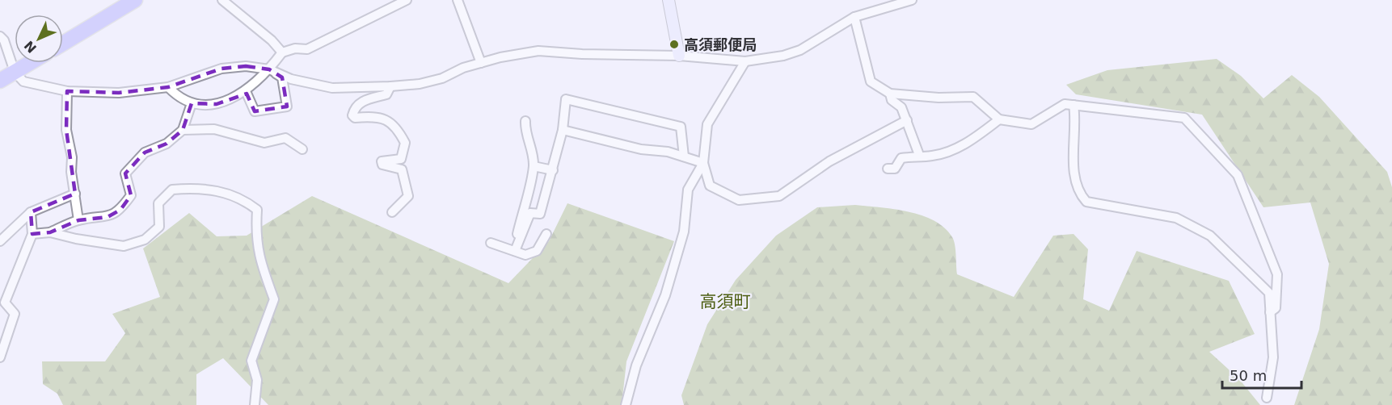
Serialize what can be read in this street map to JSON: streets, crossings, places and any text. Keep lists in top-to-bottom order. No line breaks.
{"districts":["高須町"],"places":["高須郵便局"],"scale_bar":"50 m","north":"bottom left"}
